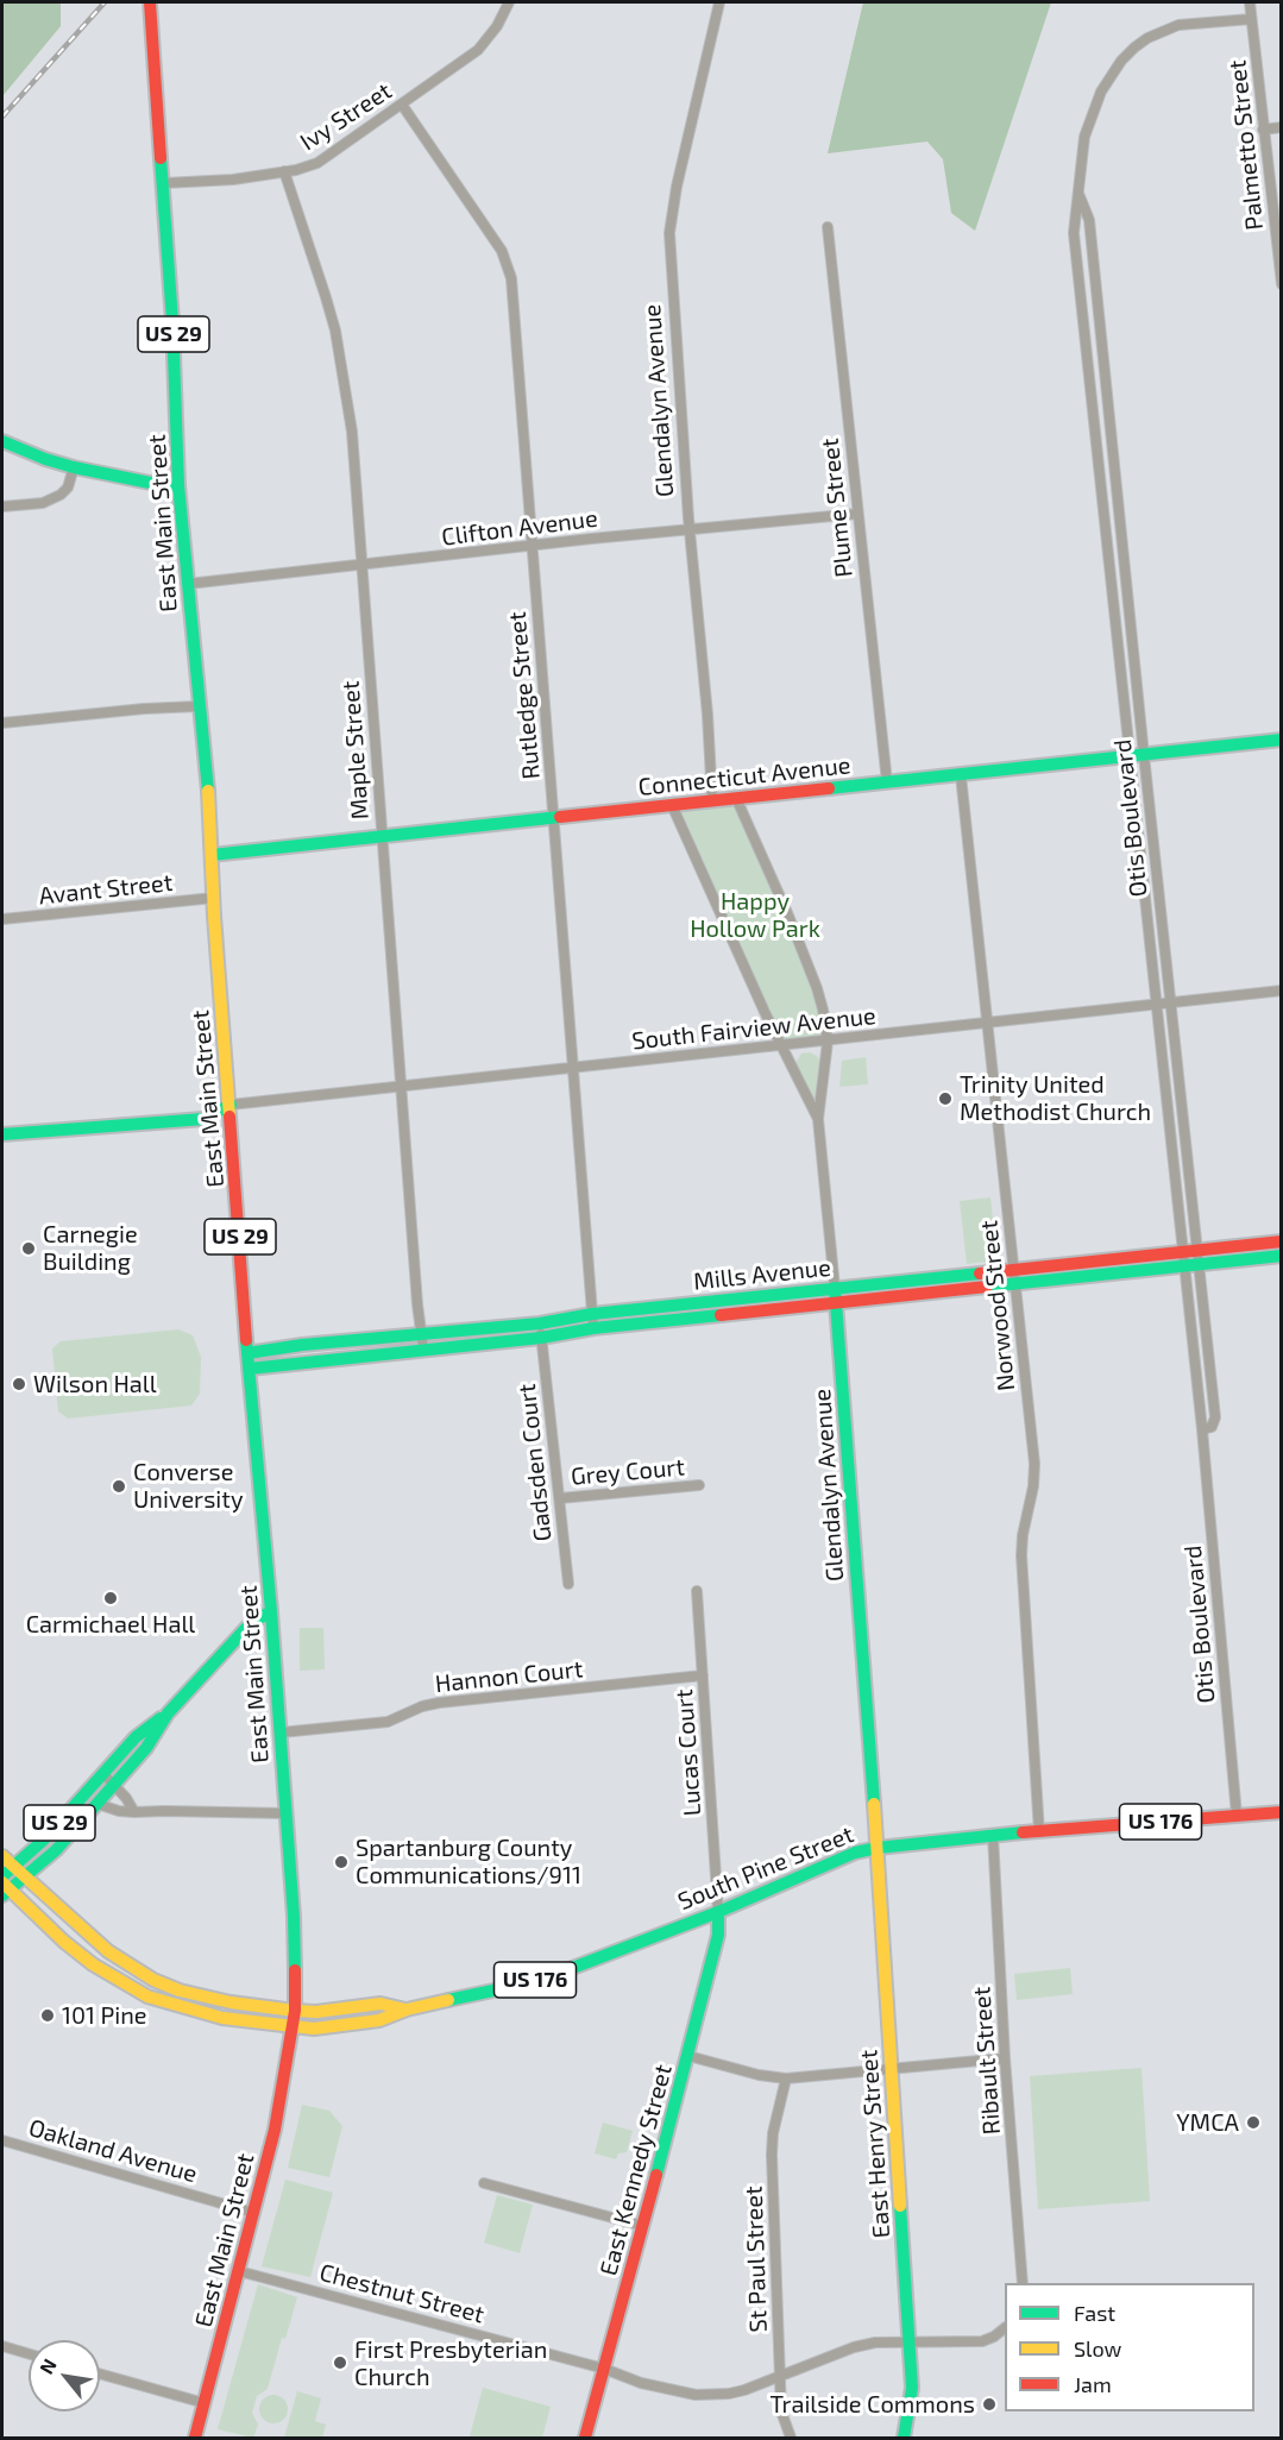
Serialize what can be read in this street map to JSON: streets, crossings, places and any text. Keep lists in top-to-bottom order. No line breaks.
{"streets":{"main road":["US 29","Glendalyn Avenue","East Main Street","Connecticut Avenue","Mills Avenue","US 176","South Pine Street","East Henry Street","East Kennedy Street"],"street":["Ivy Street","Palmetto Street","Plume Street","Clifton Avenue","Rutledge Street","Maple Street","Otis Boulevard","Avant Street","South Fairview Avenue","Norwood Street","Gadsden Court","Grey Court","Hannon Court","Lucas Court","Ribault Street","Oakland Avenue","St Paul Street","Chestnut Street"]},"crossings":[["Ivy Street","East Main Street"],["Ivy Street","Rutledge Street"],["Ivy Street","Maple Street"],["Palmetto Street","Otis Boulevard"],["US 29","East Main Street"],["US 29","US 176"],["US 29","South Pine Street"],["Glendalyn Avenue","Clifton Avenue"],["Glendalyn Avenue","Connecticut Avenue"],["Glendalyn Avenue","South Fairview Avenue"],["Glendalyn Avenue","Mills Avenue"],["Glendalyn Avenue","South Pine Street"],["Glendalyn Avenue","East Henry Street"],["Plume Street","Clifton Avenue"],["Plume Street","Connecticut Avenue"],["East Main Street","Clifton Avenue"],["East Main Street","Connecticut Avenue"],["East Main Street","Avant Street"],["East Main Street","South Fairview Avenue"],["East Main Street","Mills Avenue"],["East Main Street","Hannon Court"],["East Main Street","US 176"],["East Main Street","South Pine Street"],["East Main Street","Oakland Avenue"],["East Main Street","Chestnut Street"],["Clifton Avenue","Rutledge Street"],["Clifton Avenue","Maple Street"],["Rutledge Street","Connecticut Avenue"],["Rutledge Street","South Fairview Avenue"],["Rutledge Street","Mills Avenue"],["Maple Street","Connecticut Avenue"],["Maple Street","South Fairview Avenue"],["Maple Street","Mills Avenue"],["Connecticut Avenue","Otis Boulevard"],["Connecticut Avenue","Norwood Street"],["Otis Boulevard","South Fairview Avenue"],["Otis Boulevard","Mills Avenue"],["Otis Boulevard","South Pine Street"],["South Fairview Avenue","Norwood Street"],["Mills Avenue","Norwood Street"],["Mills Avenue","Gadsden Court"],["Norwood Street","South Pine Street"],["Gadsden Court","Grey Court"],["Hannon Court","Lucas Court"],["Lucas Court","South Pine Street"],["Lucas Court","East Kennedy Street"],["US 176","South Pine Street"],["South Pine Street","Ribault Street"],["South Pine Street","East Henry Street"],["South Pine Street","East Kennedy Street"],["East Henry Street","Chestnut Street"],["East Kennedy Street","Chestnut Street"],["St Paul Street","Chestnut Street"]],"parks":["Happy Hollow Park"],"places":["Trinity United Methodist Church","Carnegie Building","Wilson Hall","Converse University","Carmichael Hall","Spartanburg County Communications/911","101 Pine","YMCA","First Presbyterian Church","Trailside Commons"],"legend":["Fast","Slow","Jam"],"north":"top left"}
